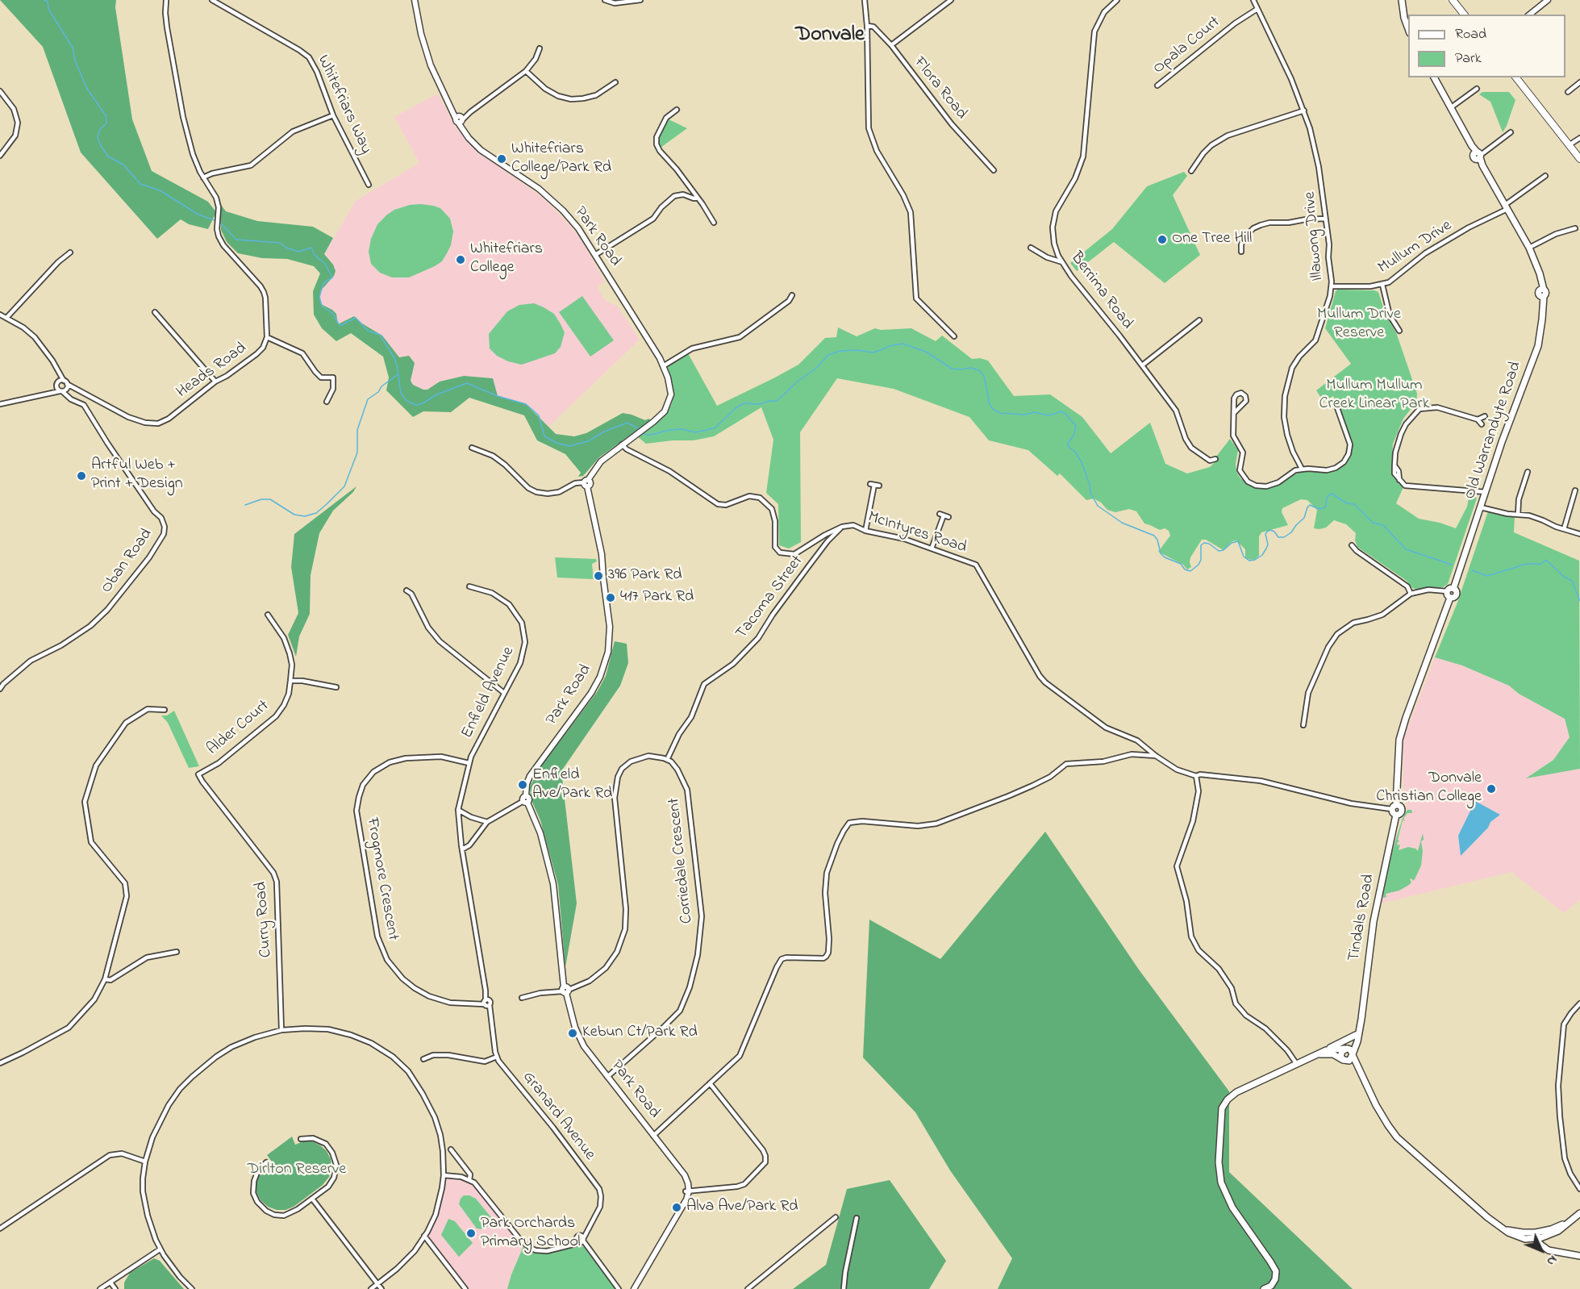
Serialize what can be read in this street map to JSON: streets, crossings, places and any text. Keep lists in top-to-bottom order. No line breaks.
{"streets":{"main road":["Old Warrandyte Road","Tindals Road"],"street":["Opala Court","Flora Road","Whitefriars Way","Illawong Drive","Park Road","Mullum Drive","Berrima Road","Heads Road","McIntyres Road","Oban Road","Tacoma Street","Enfield Avenue","Alder Court","Corriedale Crescent","Frogmore Crescent","Curry Road","Granard Avenue"]},"crossings":[["Opala Court","Illawong Drive"],["Illawong Drive","Mullum Drive"],["Park Road","McIntyres Road"],["Park Road","Corriedale Crescent"],["Mullum Drive","Old Warrandyte Road"],["Heads Road","Oban Road"],["McIntyres Road","Tacoma Street"],["McIntyres Road","Tindals Road"],["Tacoma Street","Corriedale Crescent"],["Enfield Avenue","Frogmore Crescent"],["Enfield Avenue","Granard Avenue"],["Alder Court","Curry Road"],["Frogmore Crescent","Granard Avenue"]],"districts":["Donvale"],"parks":["Mullum Drive Reserve","Mullum Mullum Creek Linear Park","Dirlton Reserve"],"places":["Whitefriars College/Park Rd","One Tree Hill","Whitefriars College","Artful Web + Print + Design","396 Park Rd","417 Park Rd","Enfield Ave/Park Rd","Donvale Christian College","Kebun Ct/Park Rd","Alva Ave/Park Rd","Park Orchards Primary School"],"legend":["Road","Park"],"north":"bottom right"}
